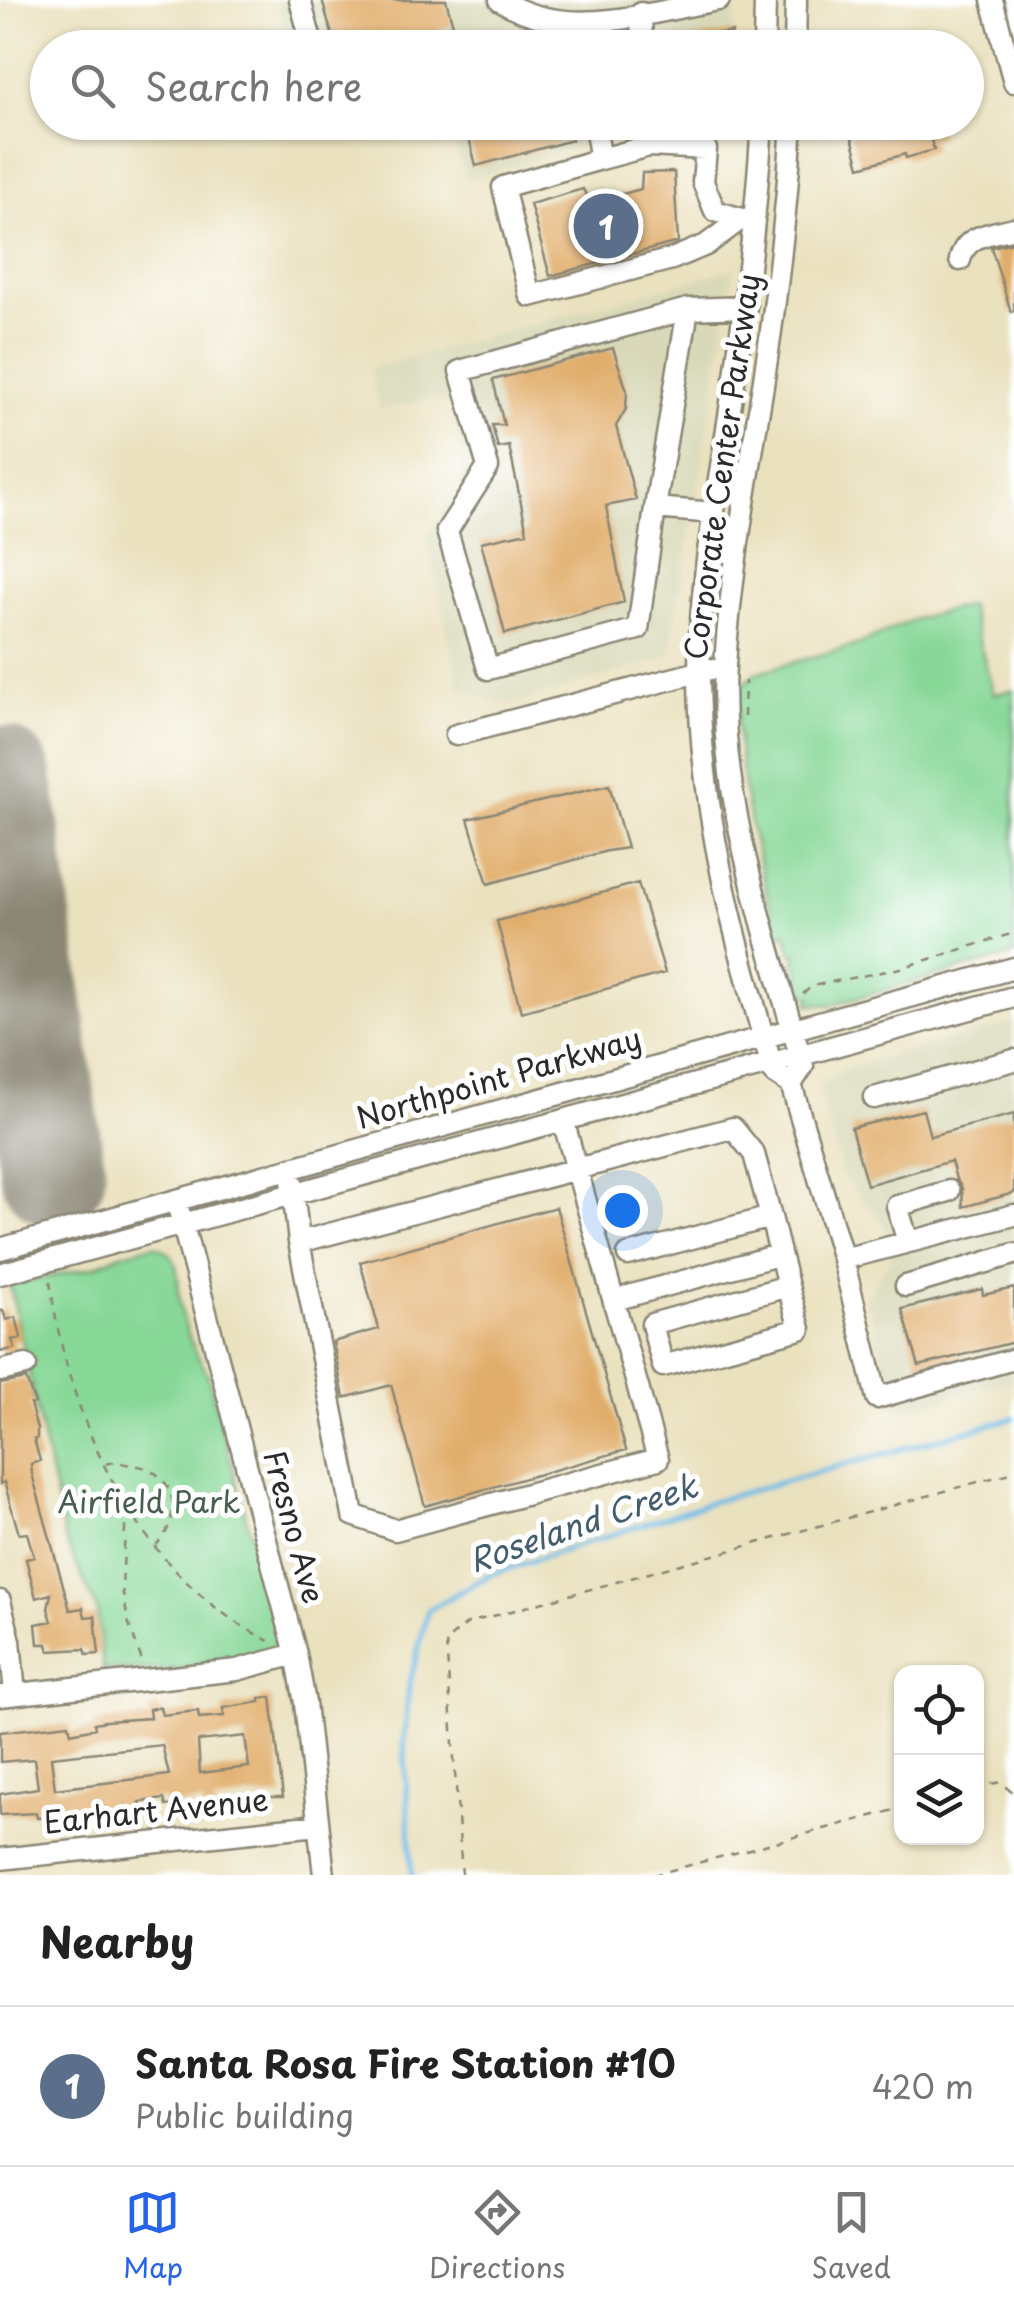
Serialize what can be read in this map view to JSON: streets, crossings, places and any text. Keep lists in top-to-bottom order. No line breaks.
{"streets":{"street":["Corporate Center Parkway","Northpoint Parkway","Fresno Ave","Earhart Avenue"]},"crossings":[["Corporate Center Parkway","Northpoint Parkway"],["Northpoint Parkway","Fresno Ave"],["Fresno Ave","Earhart Avenue"]],"water":["Roseland Creek"],"parks":["Airfield Park"],"page":{"search":"Search here","pins":"1","heading":"Nearby","list":[{"mark":"1","name":"Santa Rosa Fire Station #10","note":"Public building","value":"420 m"}],"nav":["Map","Directions","Saved"]}}
